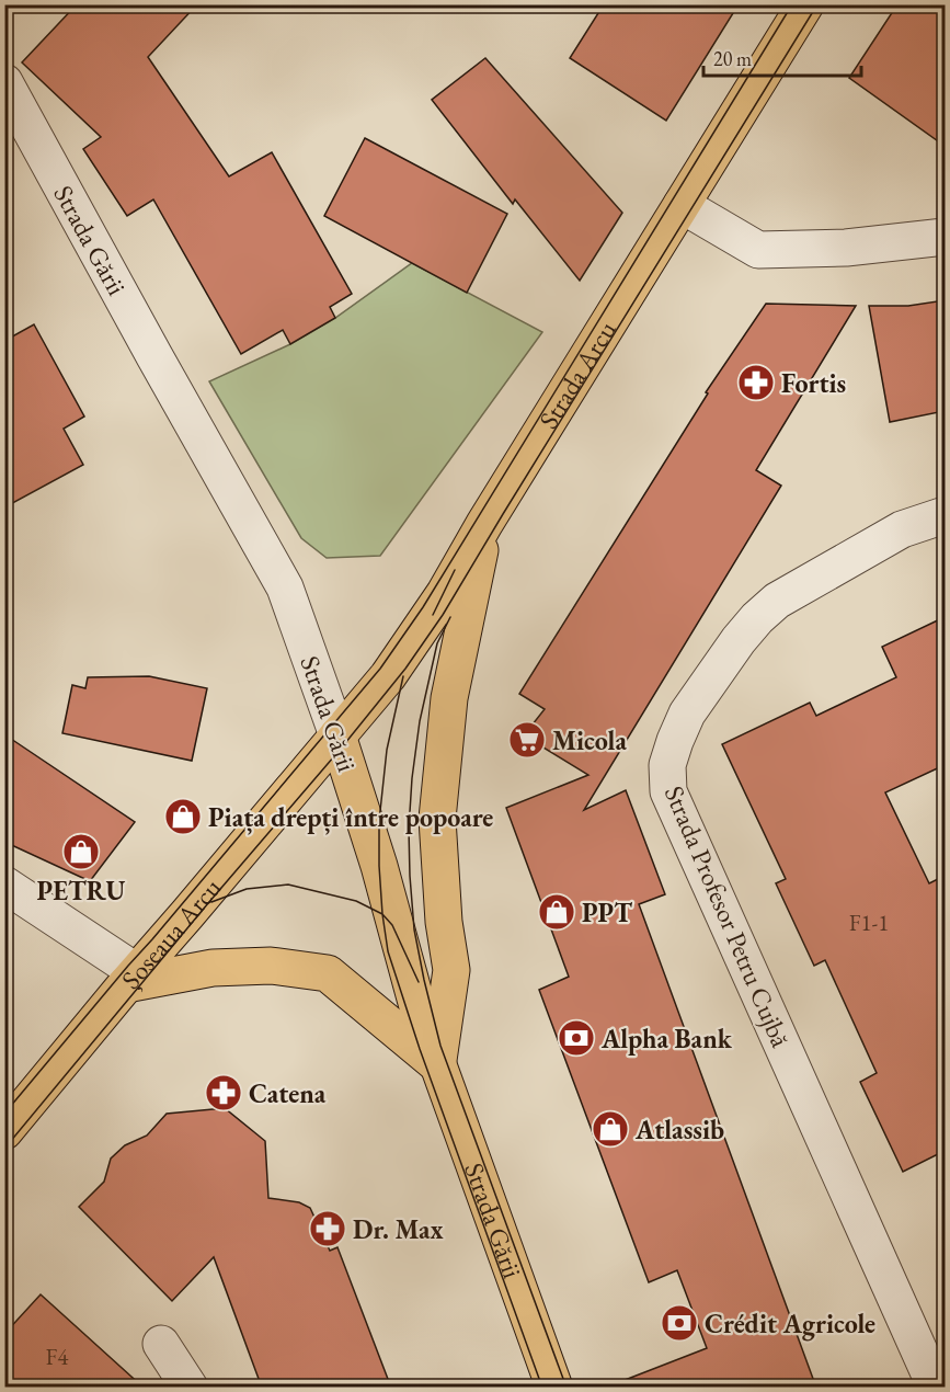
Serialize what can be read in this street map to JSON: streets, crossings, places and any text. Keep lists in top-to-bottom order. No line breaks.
{"streets":{"main road":["Strada Gării","Strada Arcu","Șoseaua Arcu"],"street":["Strada Profesor Petru Cujbă"]},"crossings":[["Strada Gării","Strada Arcu"],["Strada Gării","Șoseaua Arcu"],["Strada Arcu","Șoseaua Arcu"]],"places":{"pharmacy":["Fortis","Catena","Dr. Max"],"supermarket":["Micola"],"shop":["Piața drepți între popoare","PETRU","PPT","Atlassib"],"bank":["Alpha Bank","Crédit Agricole"]},"house_numbers":["F1-1","F4"],"scale_bar":"20 m"}
